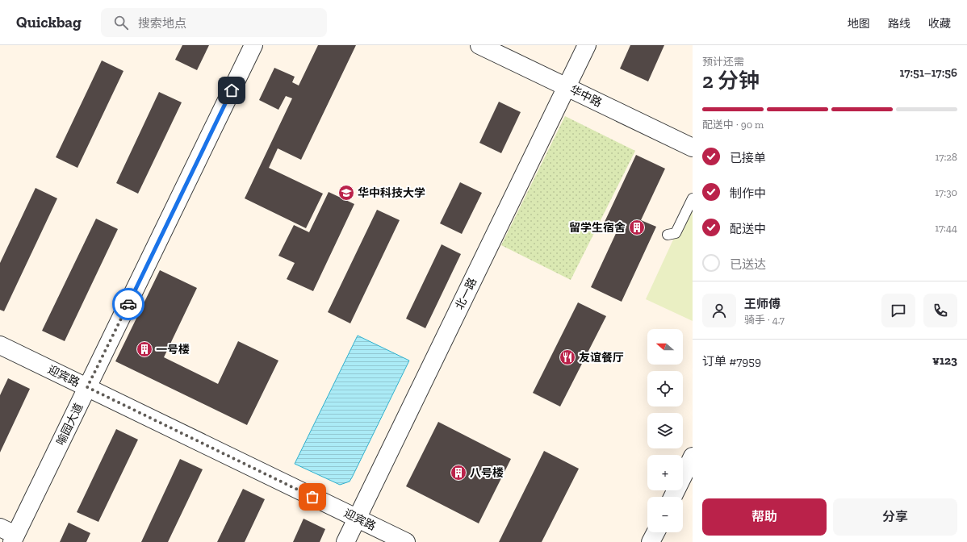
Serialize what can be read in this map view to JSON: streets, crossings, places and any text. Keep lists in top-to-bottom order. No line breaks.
{"streets":{"street":["华中路","北一路","迎宾路","喻园大道"]},"crossings":[["华中路","北一路"],["北一路","迎宾路"],["迎宾路","喻园大道"]],"places":{"school or university":["华中科技大学"],"building":["留学生宿舍","一号楼","八号楼"],"restaurant":["友谊餐厅"]},"north":"left","page":{"header":"Quickbag","search":"搜索地点","nav":["地图","路线","收藏"],"heading":["2 分钟","预计还需","17:51–17:56"],"panel":["王师傅","骑手 · 4.7","订单 #7959","¥123"],"bar":"配送中 · 90 m","list":[["已接单","17:28"],["制作中","17:30"],["配送中","17:44"],"已送达"],"map_buttons":["+","−"],"buttons":["帮助","分享"]}}
